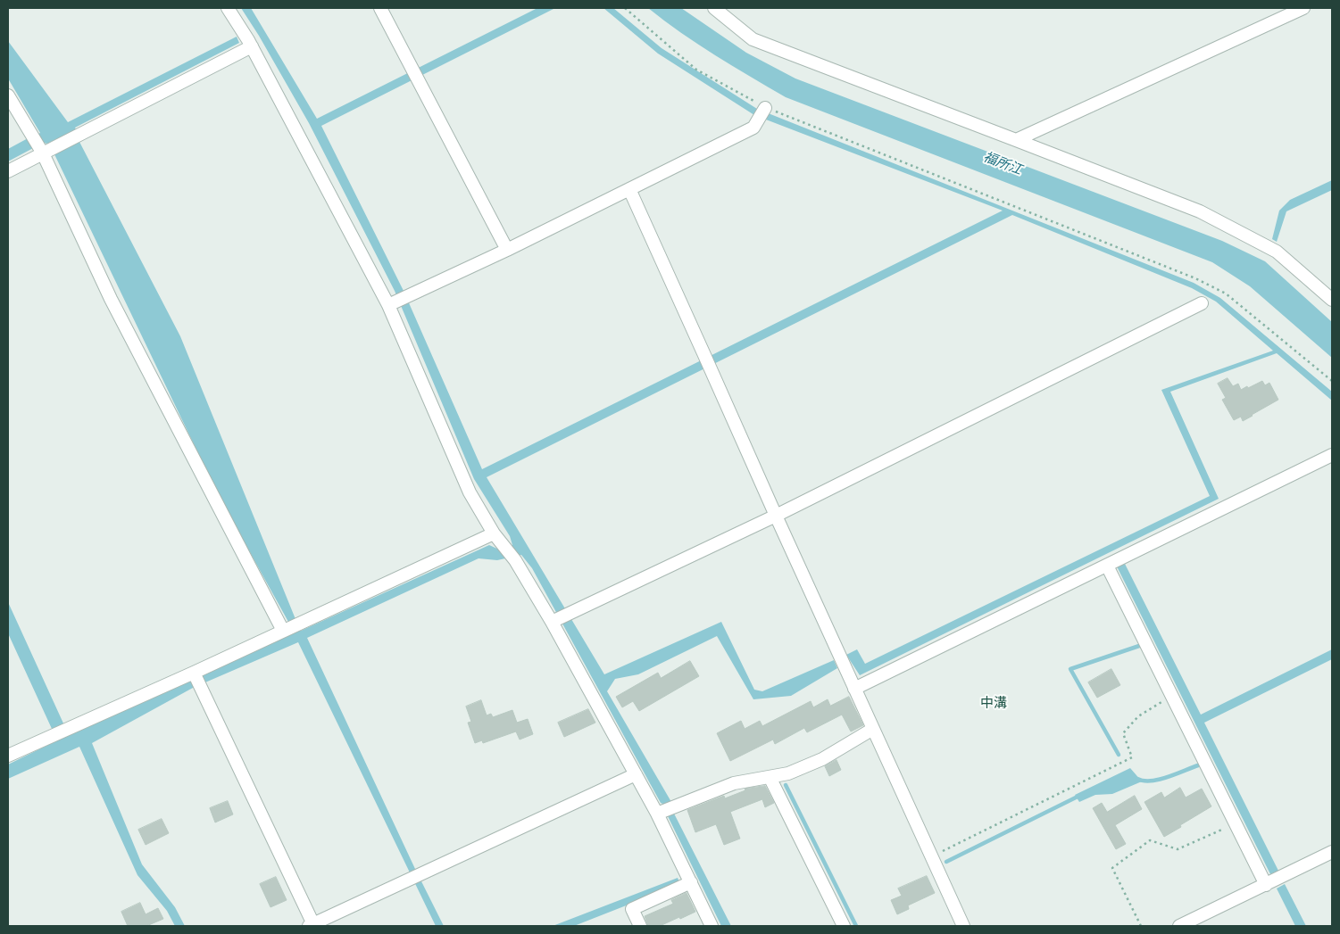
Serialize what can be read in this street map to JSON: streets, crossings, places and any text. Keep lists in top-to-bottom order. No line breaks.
{"districts":["中溝"],"water":["福所江"]}
